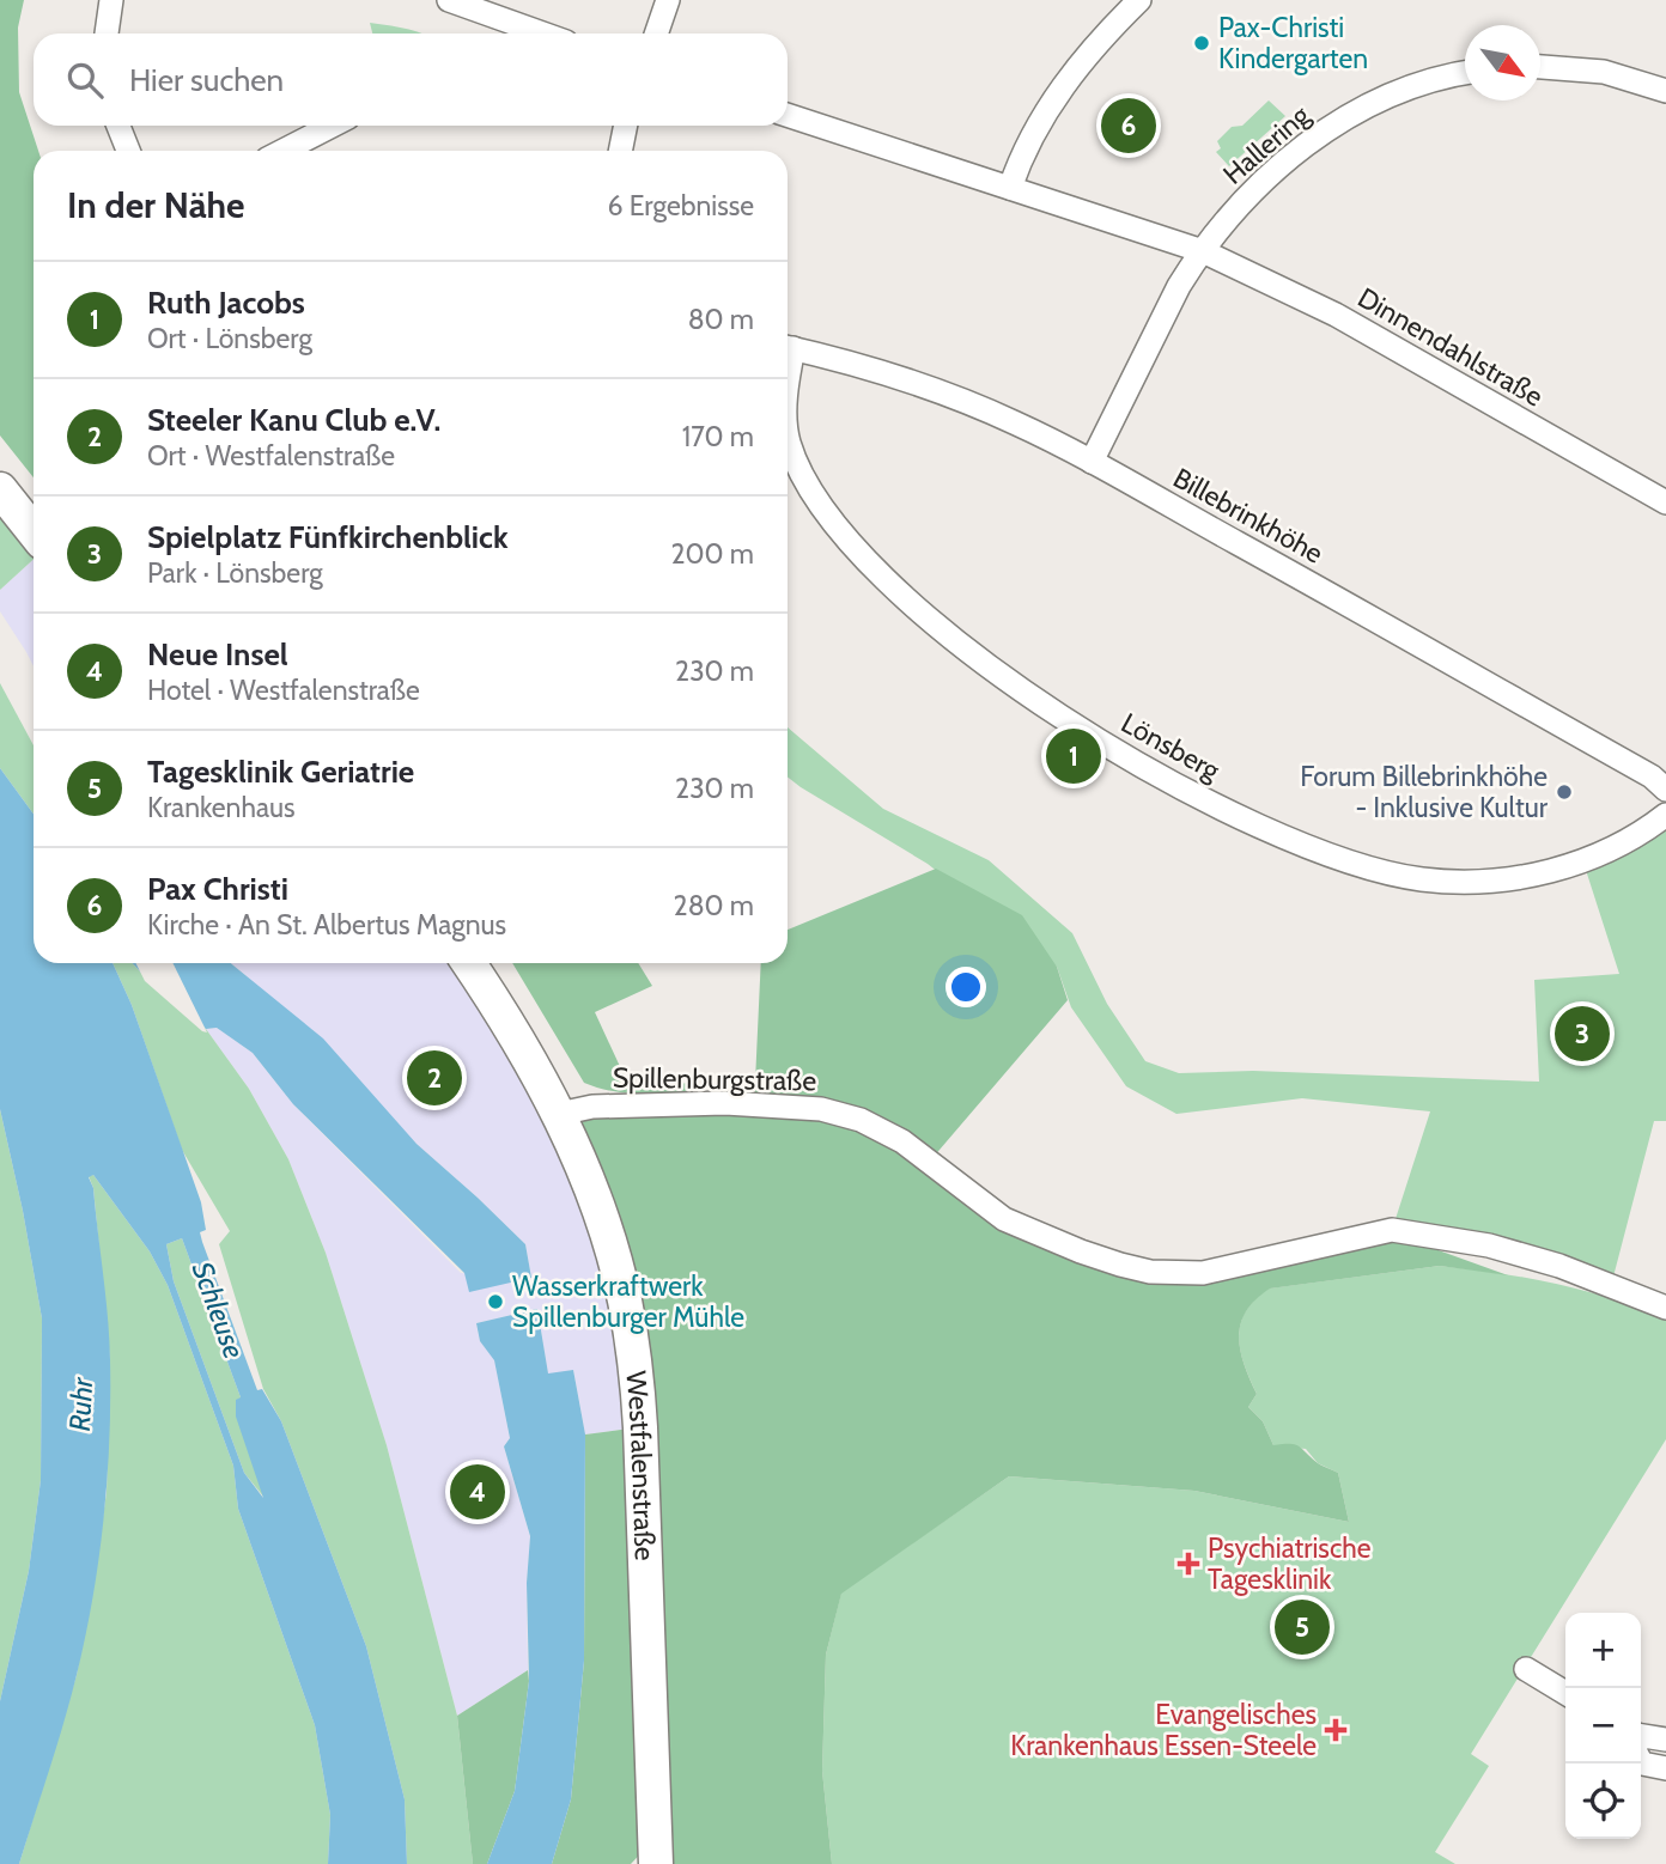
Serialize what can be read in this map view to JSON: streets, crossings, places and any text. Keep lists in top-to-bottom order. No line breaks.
{"streets":{"main road":["Westfalenstraße"],"street":["Hallering","Dinnendahlstraße","Billebrinkhöhe","Lönsberg","Spillenburgstraße"]},"crossings":[["Hallering","Dinnendahlstraße"],["Spillenburgstraße","Westfalenstraße"]],"water":["Schleuse","Ruhr"],"places":{"other":["Pax-Christi Kindergarten","Forum Billebrinkhöhe - Inklusive Kultur","Wasserkraftwerk Spillenburger Mühle"],"health":["Psychiatrische Tagesklinik","Evangelisches Krankenhaus Essen-Steele"]},"north":"bottom right","page":{"search":"Hier suchen","pins":["6","1","3","2","4","5"],"heading":["In der Nähe","6 Ergebnisse"],"list":[{"mark":"1","name":"Ruth Jacobs","note":"Ort · Lönsberg","value":"80 m"},{"mark":"2","name":"Steeler Kanu Club e.V.","note":"Ort · Westfalenstraße","value":"170 m"},{"mark":"3","name":"Spielplatz Fünfkirchenblick","note":"Park · Lönsberg","value":"200 m"},{"mark":"4","name":"Neue Insel","note":"Hotel · Westfalenstraße","value":"230 m"},{"mark":"5","name":"Tagesklinik Geriatrie","note":"Krankenhaus","value":"230 m"},{"mark":"6","name":"Pax Christi","note":"Kirche · An St. Albertus Magnus","value":"280 m"}],"map_buttons":["+","−"]}}
